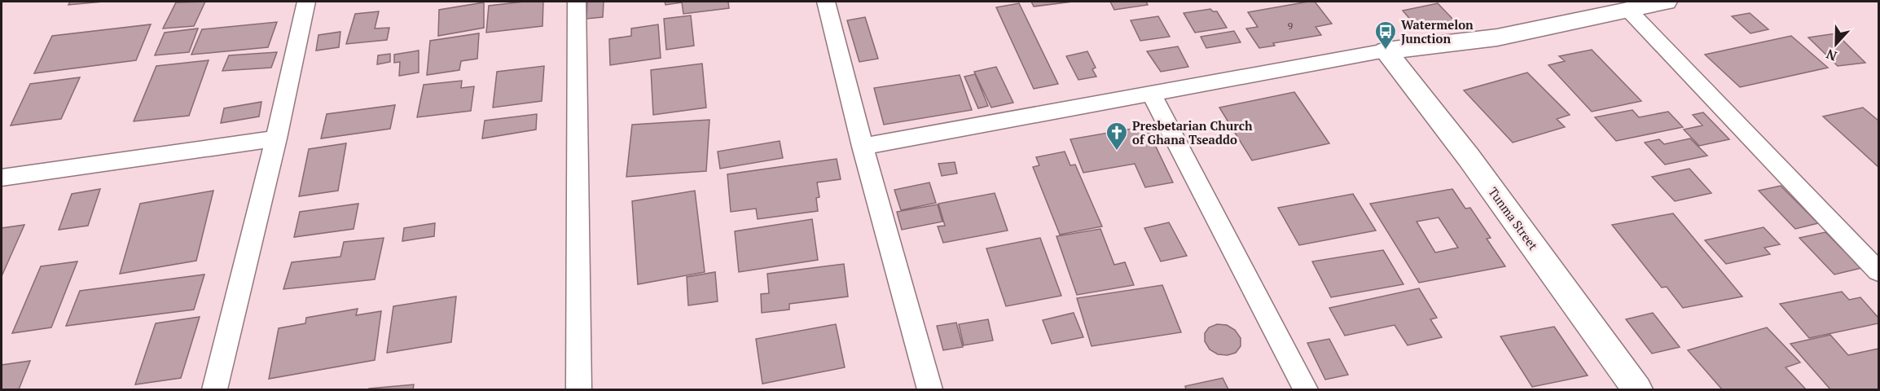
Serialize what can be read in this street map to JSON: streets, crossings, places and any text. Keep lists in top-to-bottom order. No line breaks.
{"streets":{"street":["Tunma Street"]},"places":{"bus stop":["Watermelon Junction"],"church":["Presbetarian Church of Ghana Tseaddo"]},"house_numbers":["9"],"north":"bottom"}
